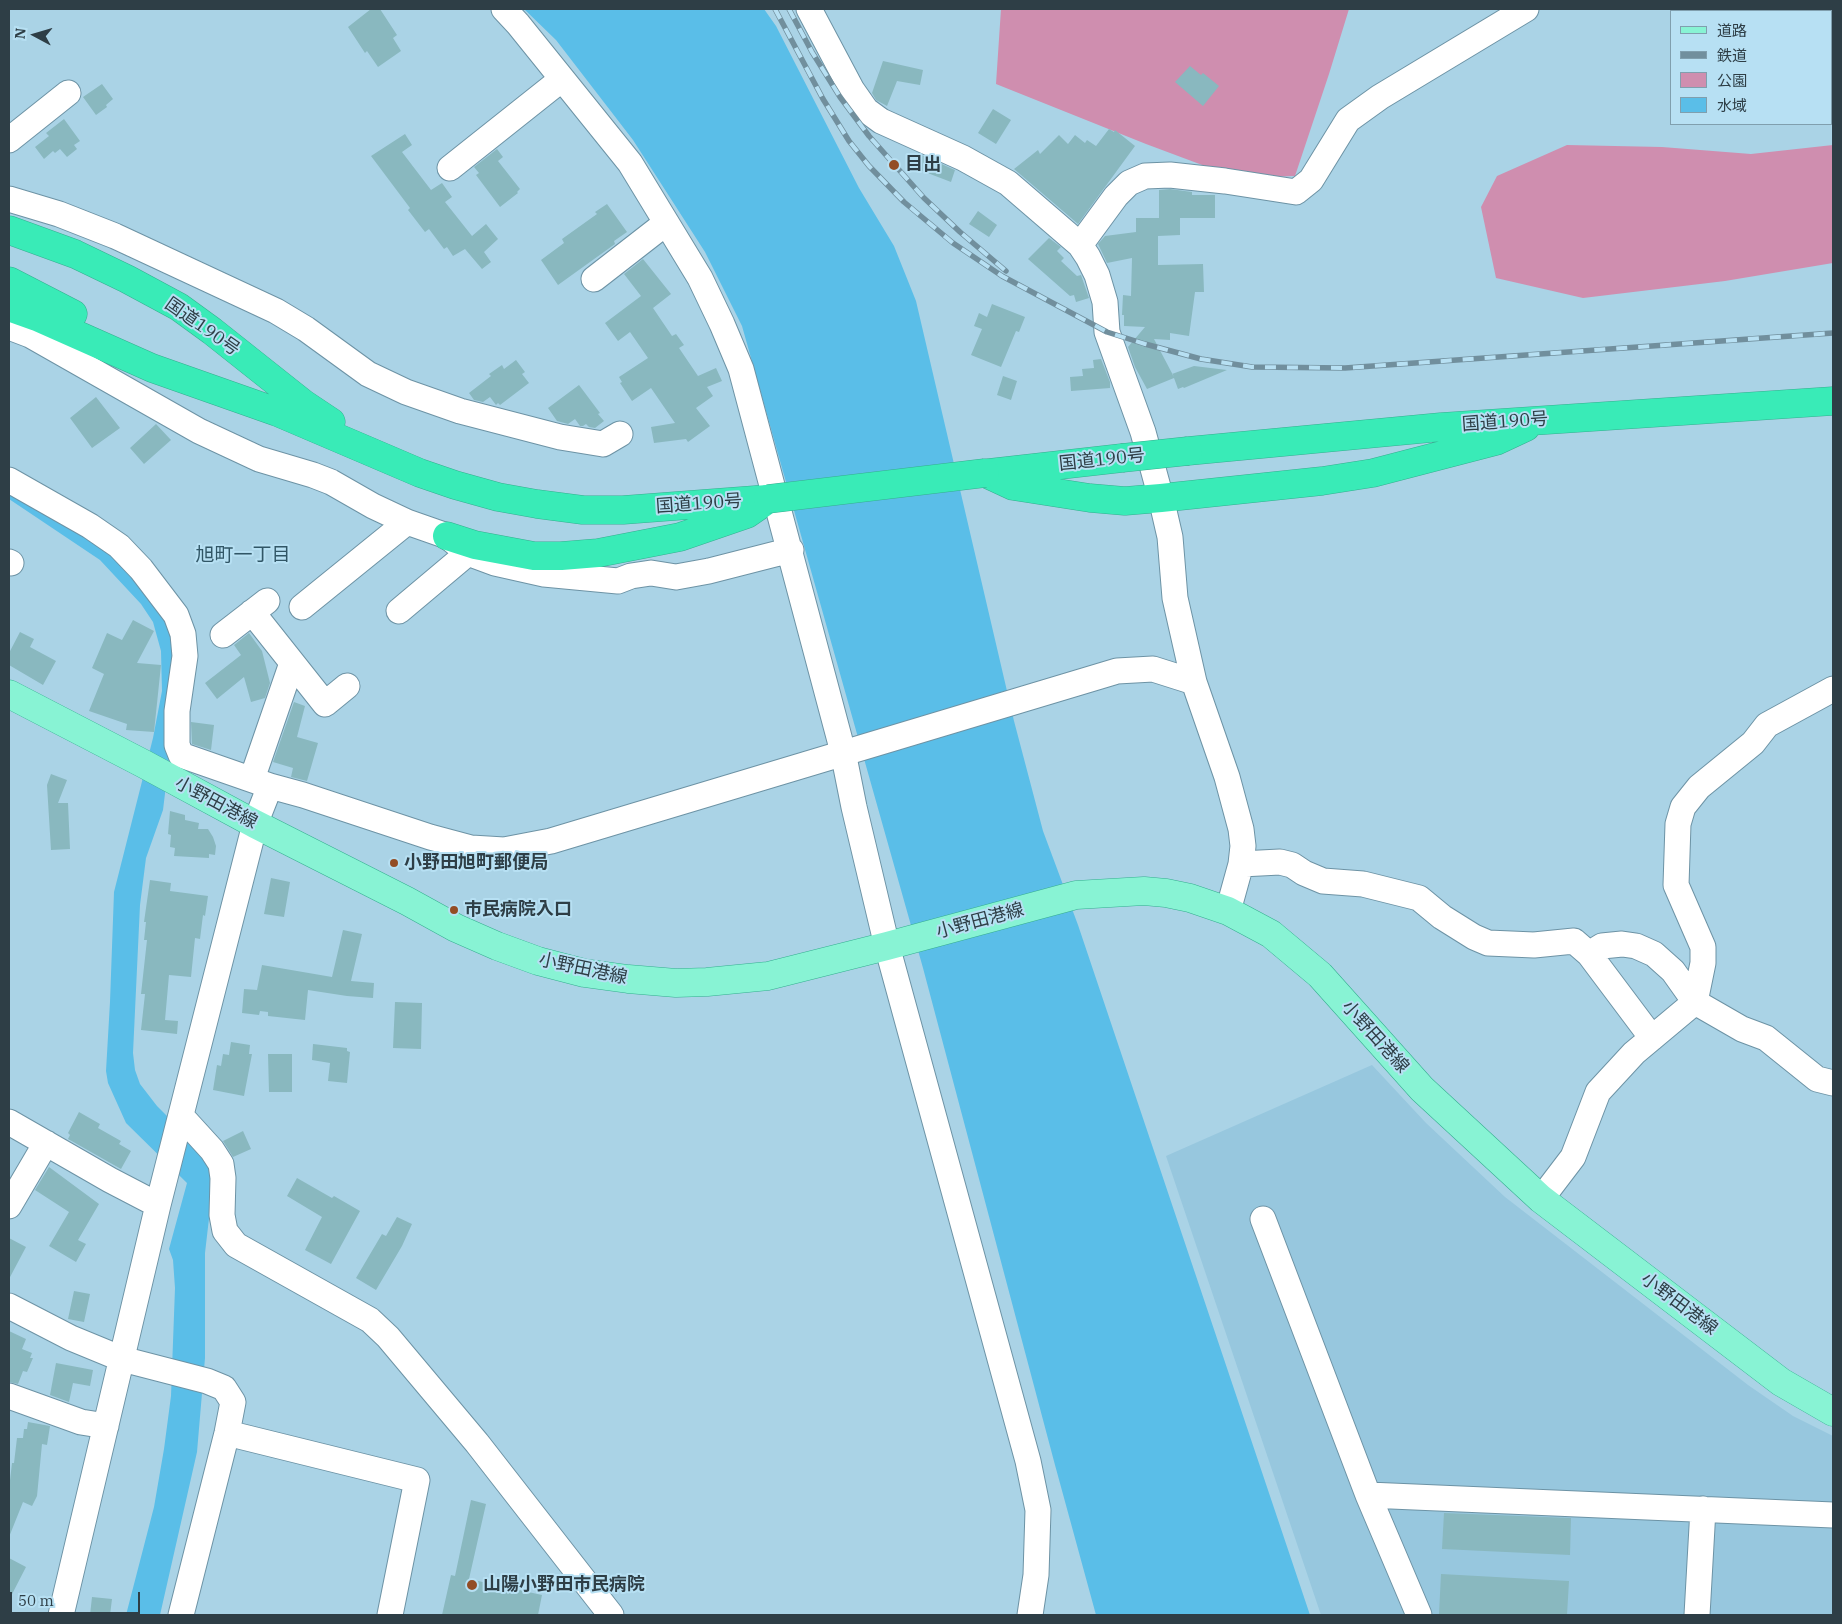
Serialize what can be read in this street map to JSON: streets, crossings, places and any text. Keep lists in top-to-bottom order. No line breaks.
{"streets":{"highway":["国道190号"],"main road":["小野田港線"]},"districts":["旭町一丁目"],"places":["目出","小野田旭町郵便局","市民病院入口","山陽小野田市民病院"],"legend":["道路","鉄道","公園","水域"],"scale_bar":"50 m","north":"left"}
